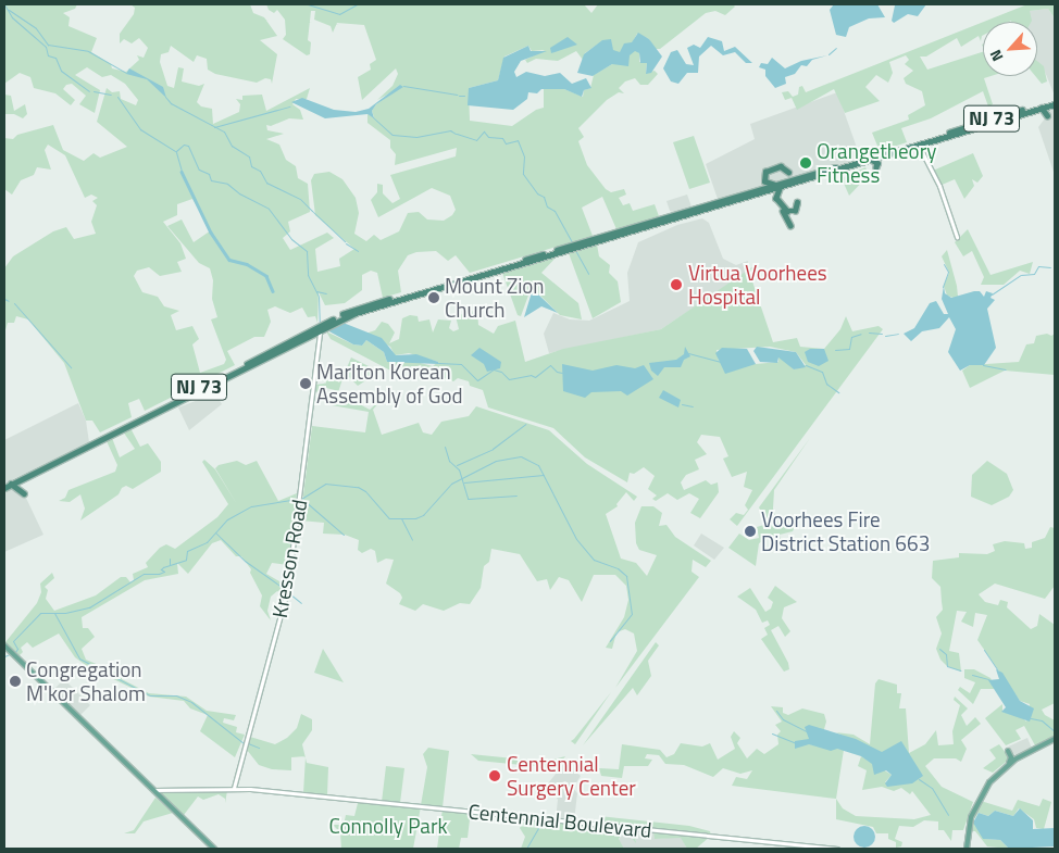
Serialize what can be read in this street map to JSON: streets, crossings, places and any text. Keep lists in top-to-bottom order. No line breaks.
{"streets":{"highway":["NJ 73"],"main road":["Kresson Road","Centennial Boulevard"]},"crossings":[["NJ 73","Kresson Road"],["Kresson Road","Centennial Boulevard"]],"parks":["Connolly Park"],"places":["Orangetheory Fitness","Virtua Voorhees Hospital","Mount Zion Church","Marlton Korean Assembly of God","Voorhees Fire District Station 663","Congregation M'kor Shalom","Centennial Surgery Center"],"north":"bottom left"}
